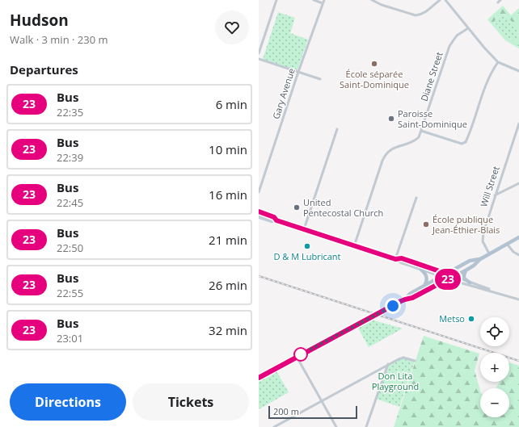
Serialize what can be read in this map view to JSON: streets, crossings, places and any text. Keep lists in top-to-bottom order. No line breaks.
{"streets":{"street":["Diane Street","Gary Avenue","Will Street"]},"parks":["Don Lita Playground"],"places":["École séparée Saint-Dominique","Paroisse Saint-Dominique","United Pentecostal Church","École publique Jean-Éthier-Blais","D & M Lubricant","Metso"],"lines":["bus line 23"],"scale_bar":"200 m","page":{"heading":[["Hudson","Walk · 3 min · 230 m"],"Departures"],"on_map":"23","list":[{"mark":"23","name":"Bus","note":"22:35","value":"6 min"},{"mark":"23","name":"Bus","note":"22:39","value":"10 min"},{"mark":"23","name":"Bus","note":"22:45","value":"16 min"},{"mark":"23","name":"Bus","note":"22:50","value":"21 min"},{"mark":"23","name":"Bus","note":"22:55","value":"26 min"},{"mark":"23","name":"Bus","note":"23:01","value":"32 min"}],"map_buttons":["+","−"],"buttons":["Directions","Tickets"],"scale":"200 m"}}
